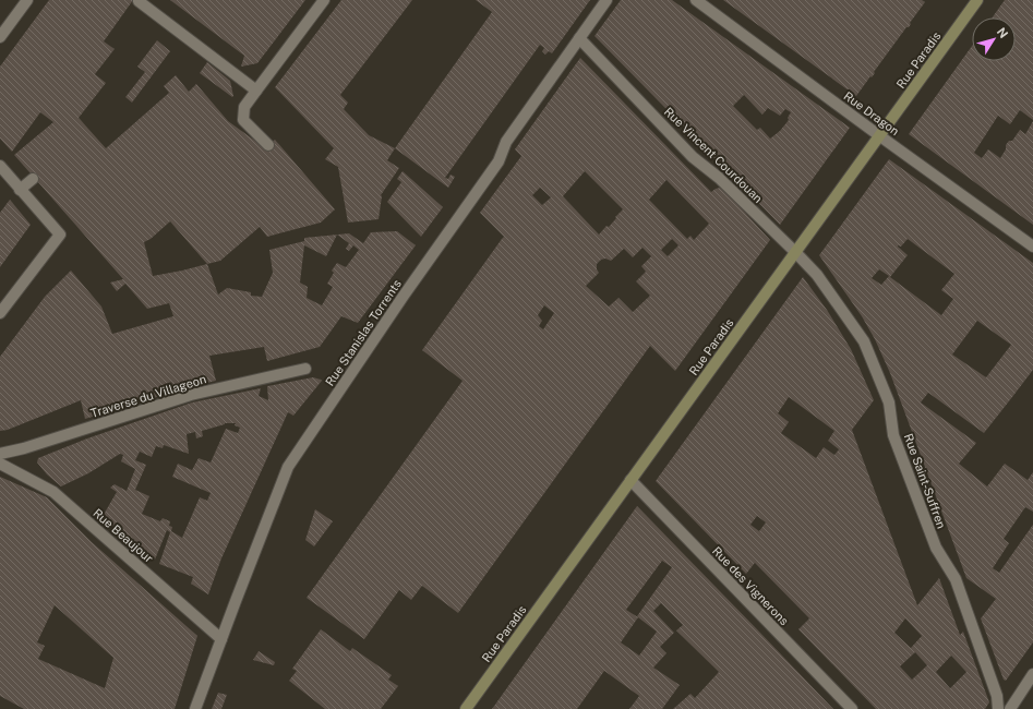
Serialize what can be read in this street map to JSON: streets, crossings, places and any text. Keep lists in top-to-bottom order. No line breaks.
{"streets":{"main road":["Rue Paradis"],"street":["Rue Dragon","Rue Vincent Courdouan","Rue Stanislas Torrents","Traverse du Villageon","Rue Saint-Suffren","Rue Beaujour","Rue des Vignerons"]},"crossings":[["Rue Paradis","Rue Dragon"],["Rue Paradis","Rue Vincent Courdouan"],["Rue Paradis","Rue Saint-Suffren"],["Rue Paradis","Rue des Vignerons"],["Rue Vincent Courdouan","Rue Stanislas Torrents"],["Rue Vincent Courdouan","Rue Saint-Suffren"],["Rue Stanislas Torrents","Rue Beaujour"]],"north":"top right"}
